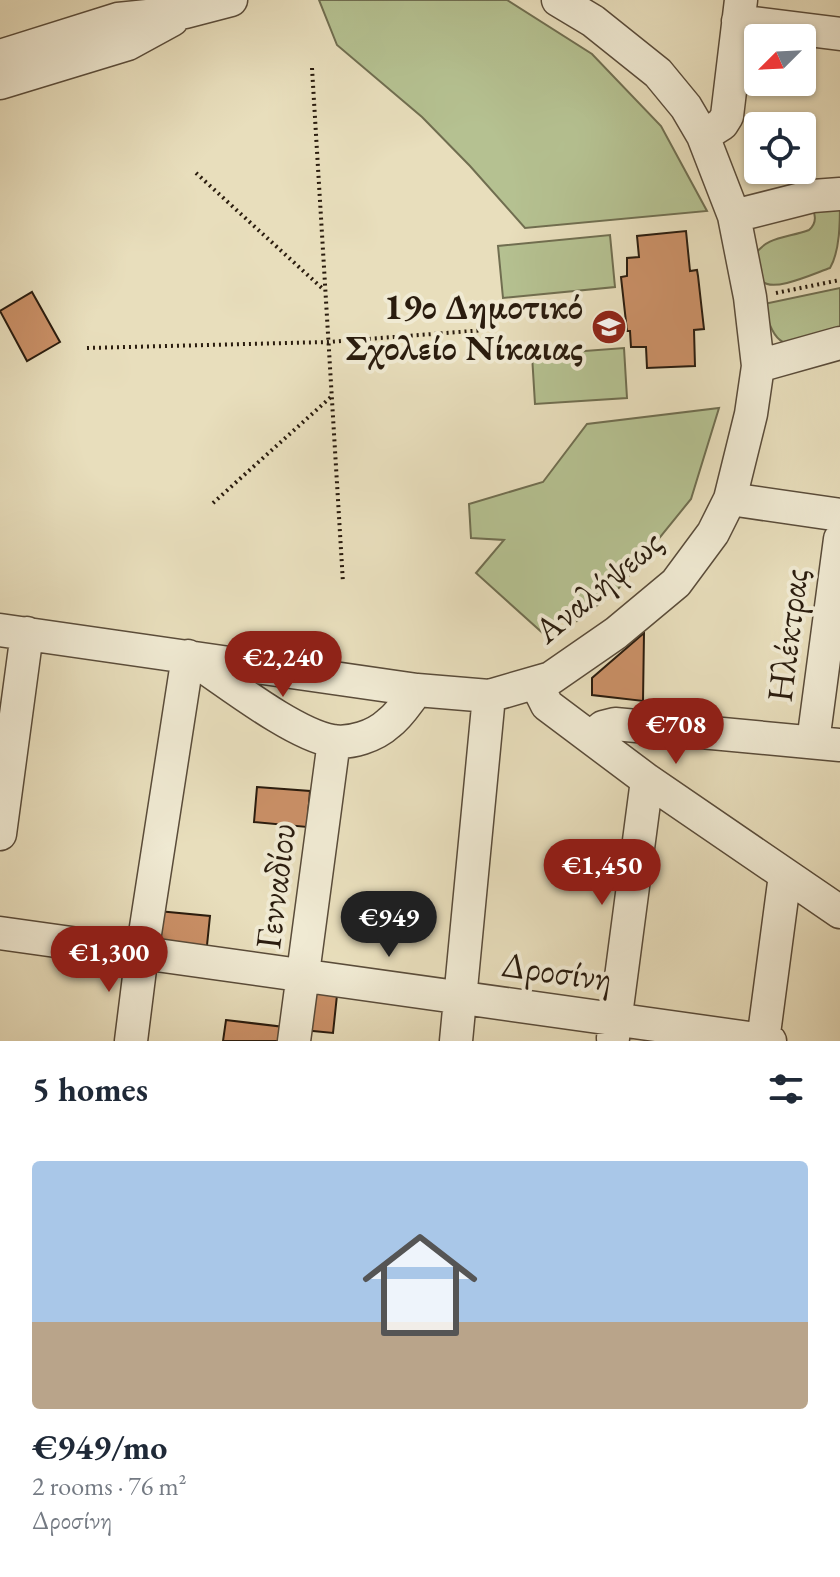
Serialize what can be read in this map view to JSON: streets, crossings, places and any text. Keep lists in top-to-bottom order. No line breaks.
{"streets":{"street":["Αναλήψεως","Ηλέκτρας","Γενναδίου","Δροσίνη"]},"crossings":[["Γενναδίου","Δροσίνη"]],"places":{"school or university":["19ο Δημοτικό Σχολείο Νίκαιας"]},"north":"bottom left","page":{"price":["€2,240","€708","€1,450","€949","€1,300"],"heading":"5 homes","list":[{"name":"€949/mo","note":"2 rooms · 76 m² · Δροσίνη"}]}}
